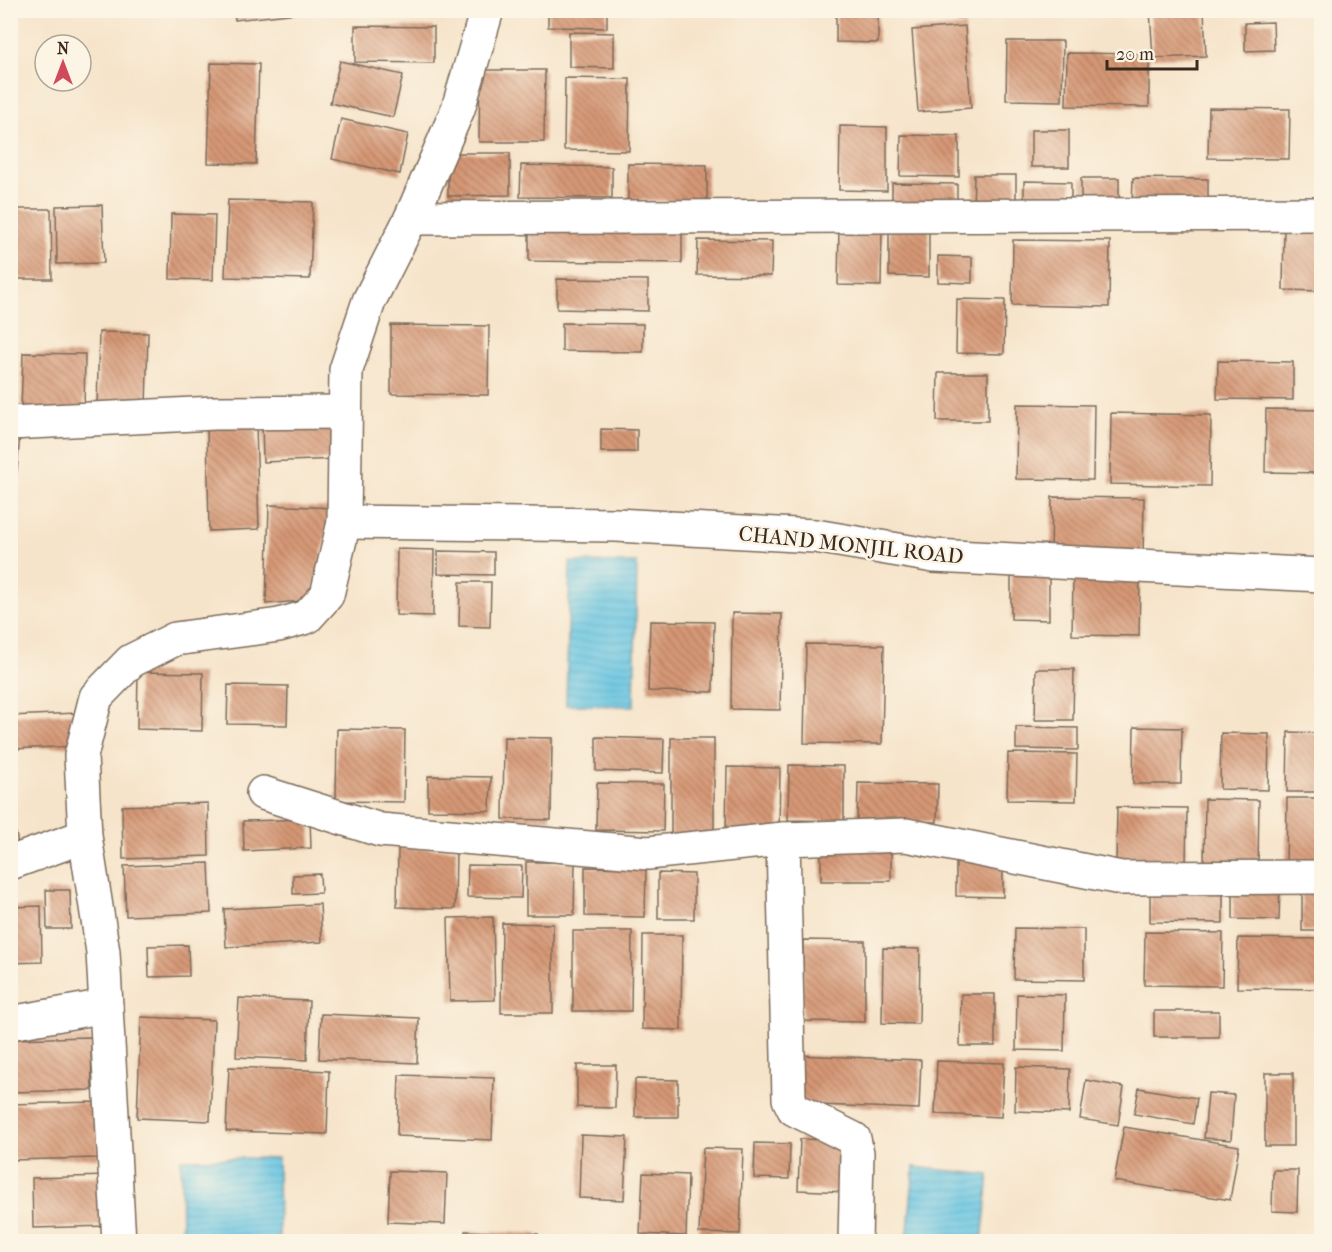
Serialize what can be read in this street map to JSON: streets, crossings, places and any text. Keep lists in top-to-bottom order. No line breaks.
{"streets":{"street":["CHAND MONJIL ROAD"]},"scale_bar":"20 m","north":"top"}
